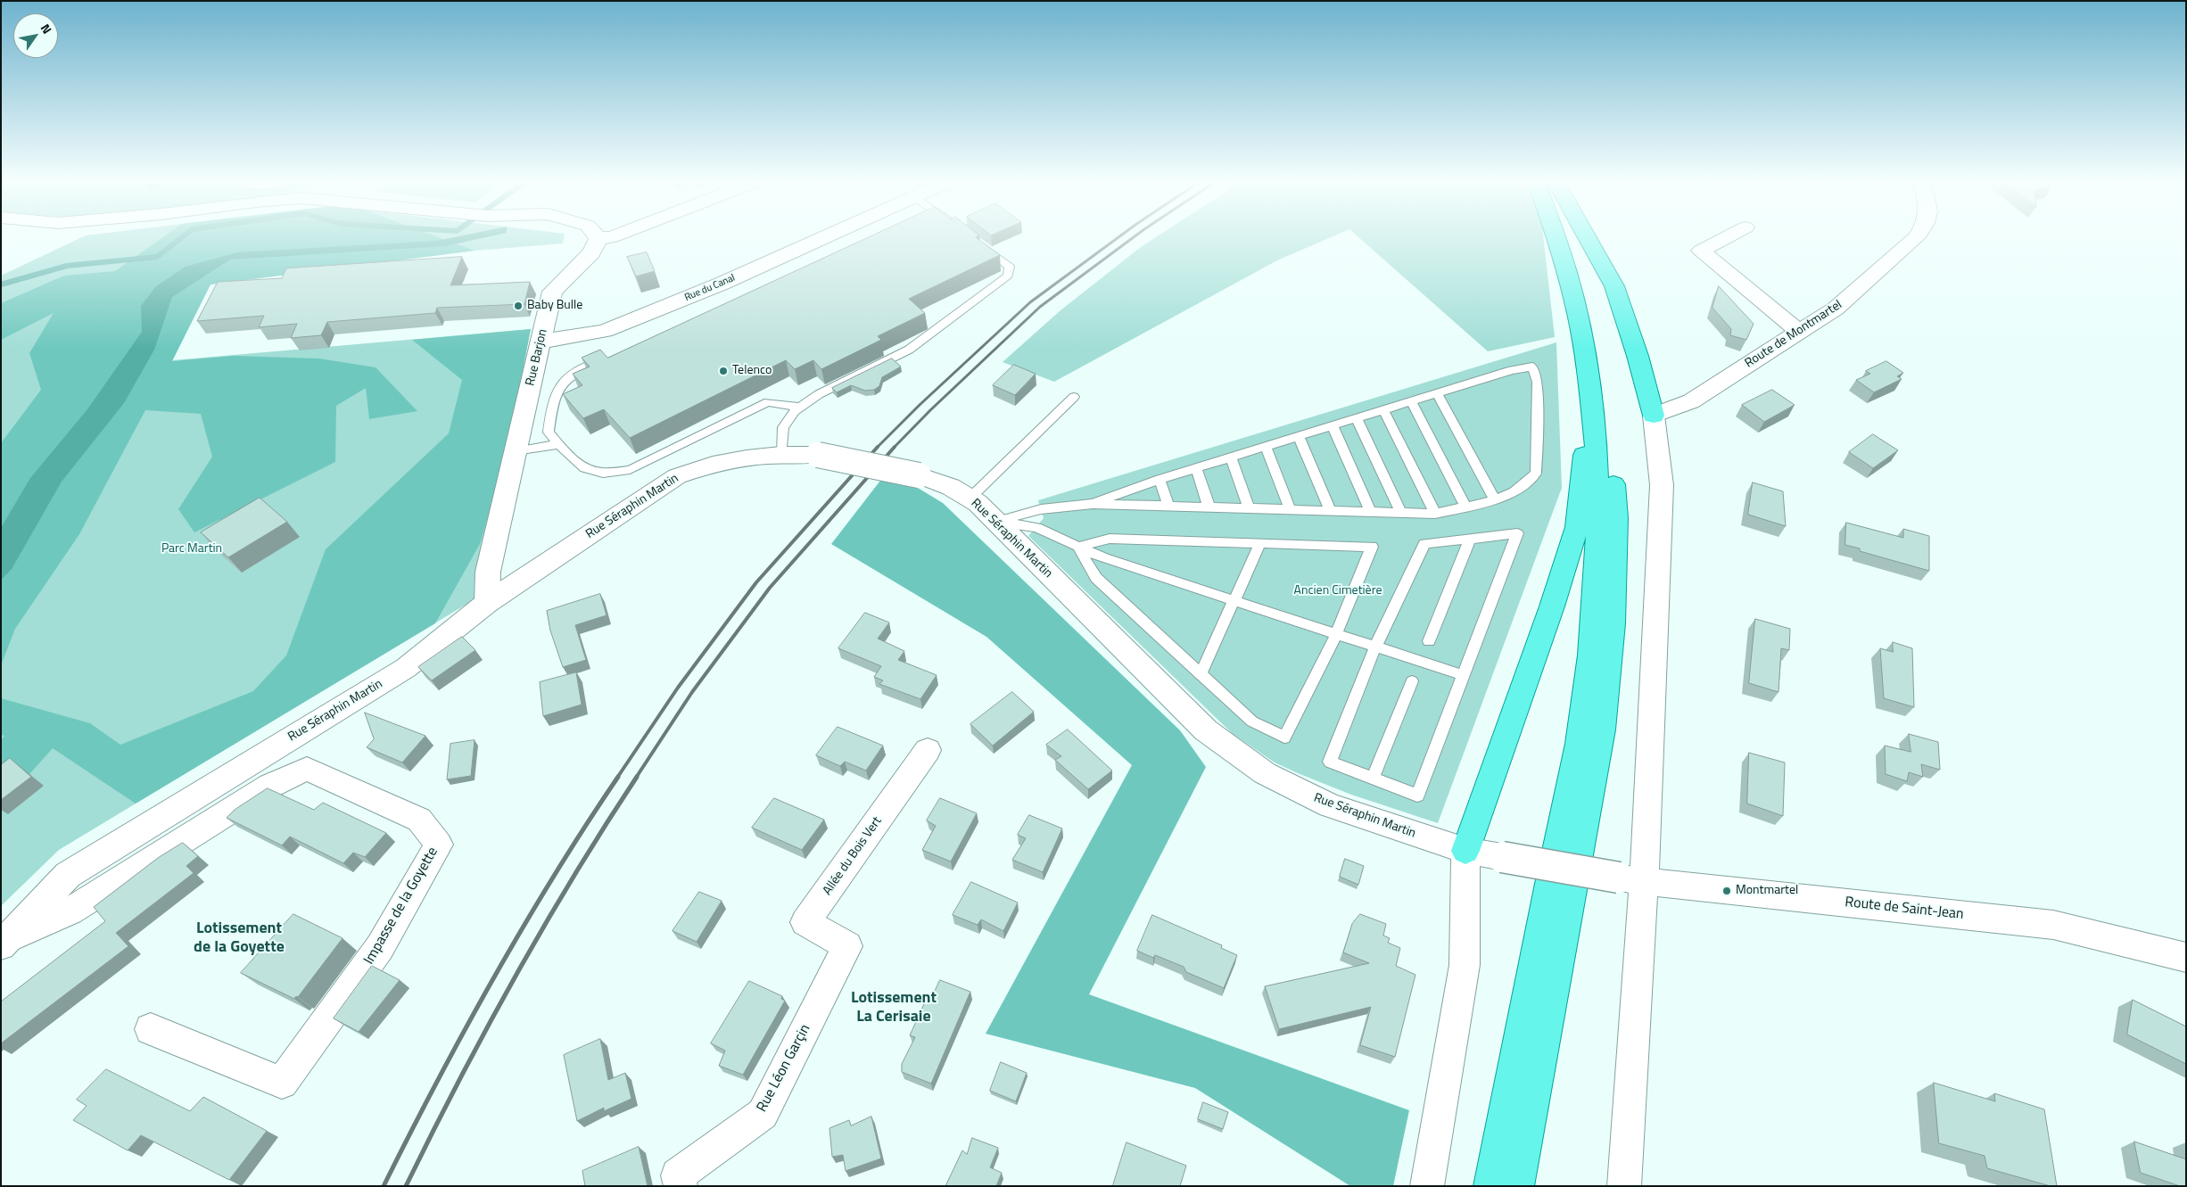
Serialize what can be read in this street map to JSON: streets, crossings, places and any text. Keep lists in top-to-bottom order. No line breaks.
{"streets":{"street":["Rue du Canal","Route de Montmartel","Rue Barjon","Rue Séraphin Martin","Allée du Bois Vert","Impasse de la Goyette","Route de Saint-Jean","Rue Léon Garçin"]},"crossings":[["Rue du Canal","Rue Barjon"],["Rue Barjon","Rue Séraphin Martin"],["Rue Séraphin Martin","Impasse de la Goyette"],["Rue Séraphin Martin","Route de Saint-Jean"],["Allée du Bois Vert","Rue Léon Garçin"]],"districts":["Lotissement de la Goyette","Lotissement La Cerisaie"],"parks":["Parc Martin","Ancien Cimetière"],"places":["Baby Bulle","Telenco","Montmartel"],"north":"top right"}
